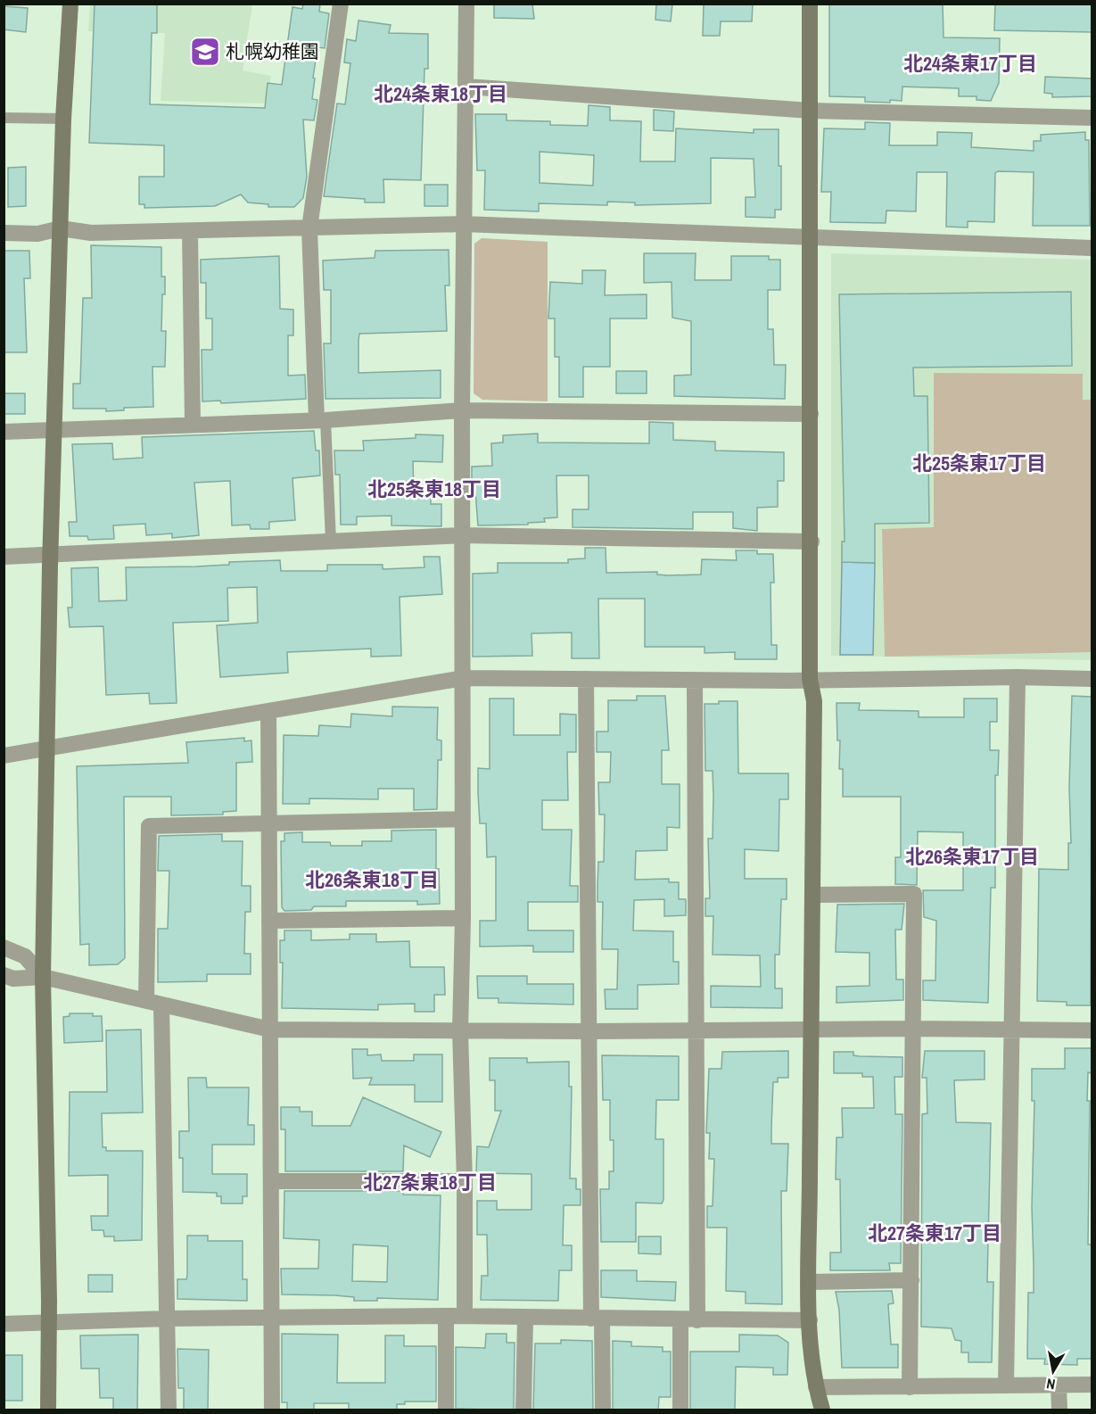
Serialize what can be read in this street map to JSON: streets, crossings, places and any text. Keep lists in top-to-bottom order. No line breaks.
{"districts":["北24条東17丁目","北24条東18丁目","北25条東17丁目","北25条東18丁目","北26条東17丁目","北26条東18丁目","北27条東18丁目","北27条東17丁目"],"places":{"school or university":["札幌幼稚園"]},"north":"bottom"}
